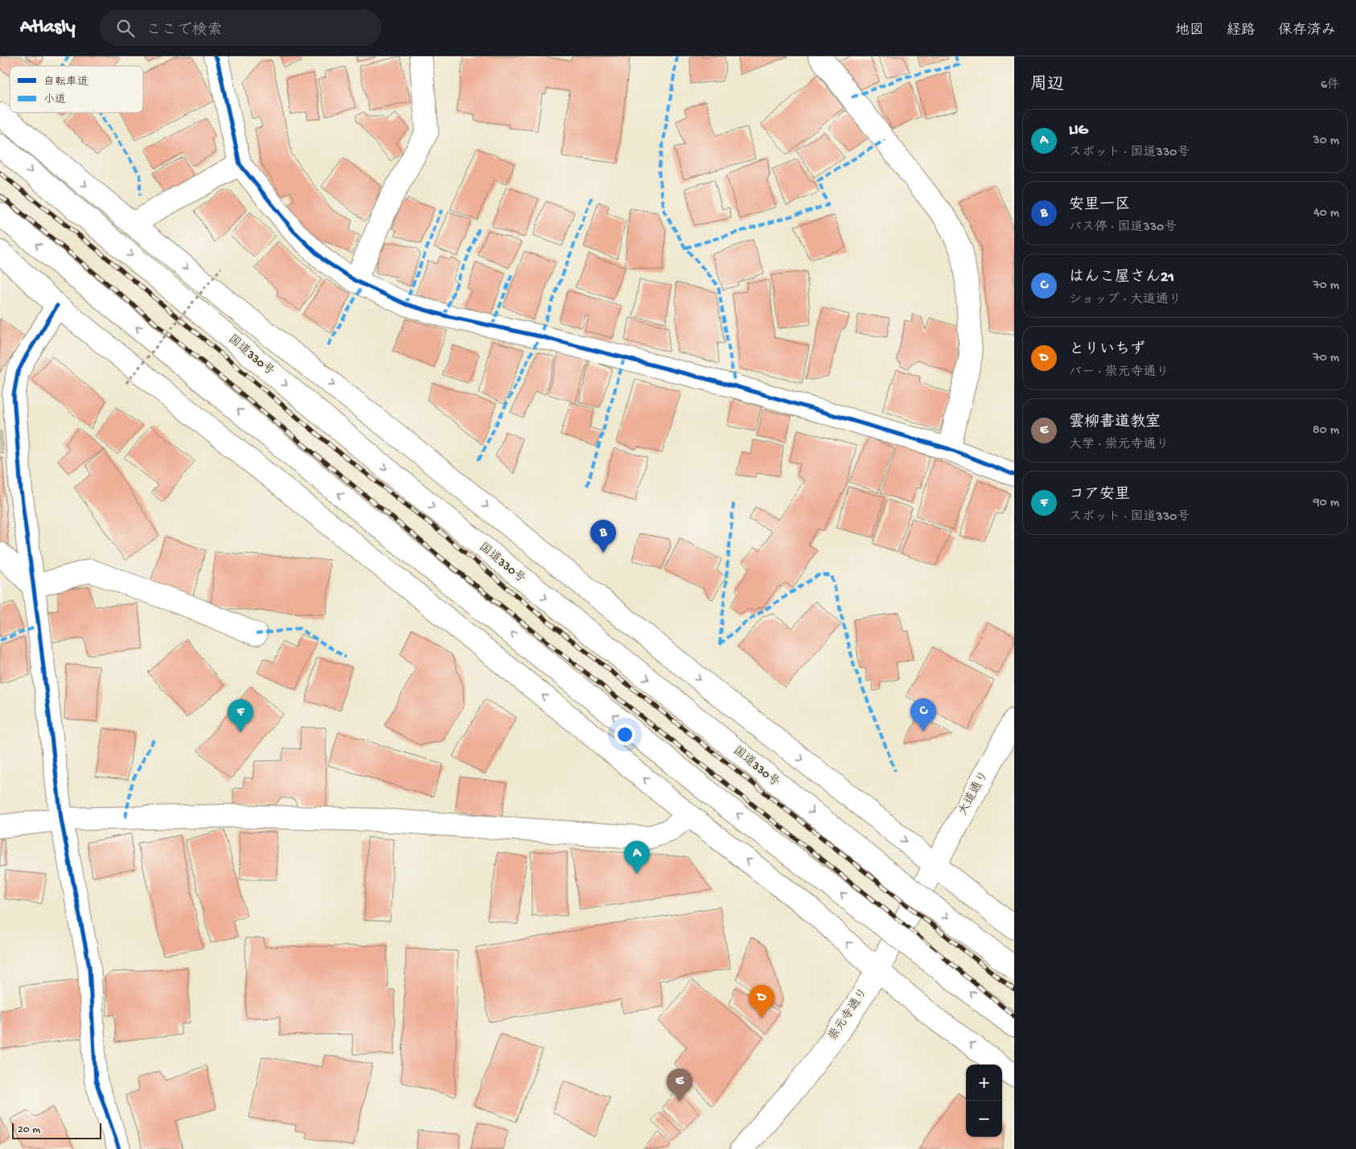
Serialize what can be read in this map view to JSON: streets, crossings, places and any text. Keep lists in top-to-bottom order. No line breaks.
{"streets":{"main road":["国道330号","大道通り","崇元寺通り"]},"crossings":[["大道通り","崇元寺通り"]],"legend":["自転車道","小道"],"scale_bar":"20 m","page":{"header":"Atlasly","search":"ここで検索","nav":["地図","経路","保存済み"],"heading":["周辺","6件"],"list":[{"mark":"A","name":"LIG","note":"スポット · 国道330号","value":"30 m"},{"mark":"B","name":"安里一区","note":"バス停 · 国道330号","value":"40 m"},{"mark":"C","name":"はんこ屋さん21","note":"ショップ · 大道通り","value":"70 m"},{"mark":"D","name":"とりいちず","note":"バー · 崇元寺通り","value":"70 m"},{"mark":"E","name":"雲柳書道教室","note":"大学 · 崇元寺通り","value":"80 m"},{"mark":"F","name":"コア安里","note":"スポット · 国道330号","value":"90 m"}],"pins":["B","C","F","A","D","E"],"map_buttons":["+","−"],"scale":"20 m"}}
